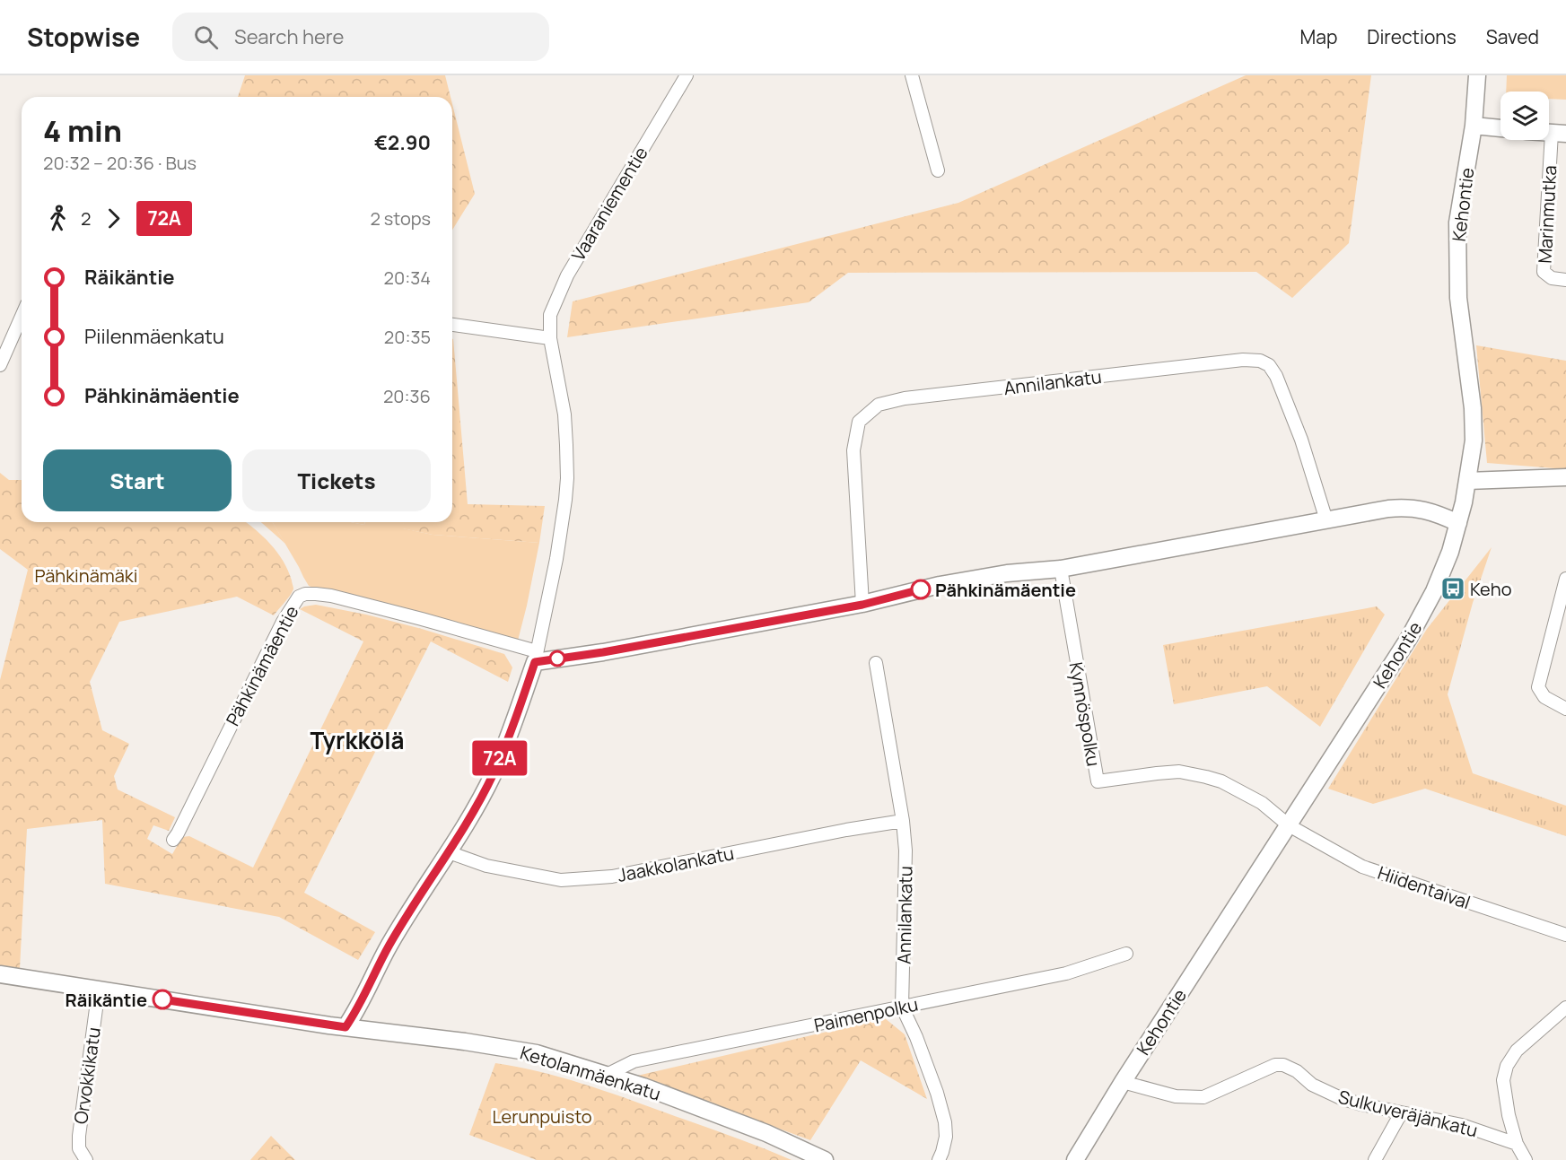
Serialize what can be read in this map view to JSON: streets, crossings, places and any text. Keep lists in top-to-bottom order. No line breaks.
{"streets":{"street":["Vaaraniementie","Kehontie","Marinmutka","Annilankatu","Pähkinämäentie","Kynnöspolku","Jaakkolankatu","Hiidentaival","Paimenpolku","Ketolanmäenkatu","Orvokkikatu","Sulkuveräjänkatu"]},"crossings":[["Vaaraniementie","Pähkinämäentie"],["Kehontie","Pähkinämäentie"],["Kehontie","Kynnöspolku"],["Kehontie","Hiidentaival"],["Kehontie","Sulkuveräjänkatu"],["Annilankatu","Pähkinämäentie"],["Annilankatu","Jaakkolankatu"],["Annilankatu","Paimenpolku"],["Pähkinämäentie","Kynnöspolku"],["Kynnöspolku","Hiidentaival"],["Paimenpolku","Ketolanmäenkatu"]],"districts":["Tyrkkölä"],"parks":["Pähkinämäki","Lerunpuisto"],"places":{"bus stop":["Keho"],"other":["Pähkinämäentie","Räikäntie"]},"lines":["bus line 72A"],"page":{"header":"Stopwise","search":"Search here","nav":["Map","Directions","Saved"],"on_map":"72A","heading":["4 min","20:32 – 20:36 · Bus","€2.90"],"legs":["2","72A","2 stops"],"list":[{"name":"Räikäntie","value":"20:34"},{"name":"Piilenmäenkatu","value":"20:35"},{"name":"Pähkinämäentie","value":"20:36"}],"buttons":["Start","Tickets"]}}
